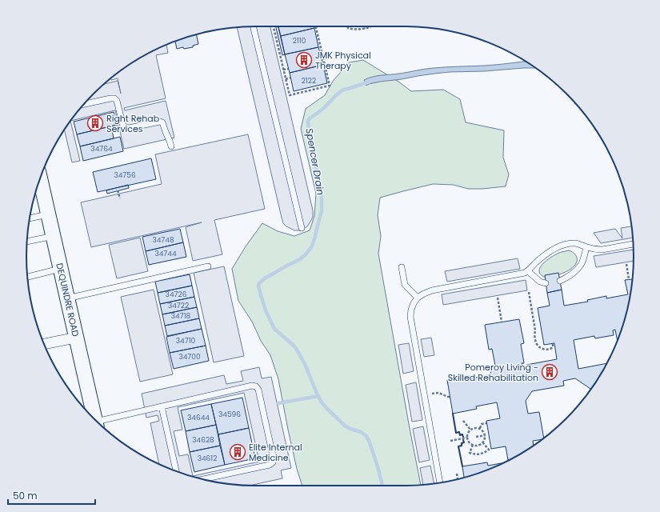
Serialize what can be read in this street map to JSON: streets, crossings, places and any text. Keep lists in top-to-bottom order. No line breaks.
{"streets":{"main road":["DEQUINDRE ROAD"]},"water":["Spencer Drain"],"places":{"building":["JMK Physical Therapy","Right Rehab Services","Pomeroy Living - Skilled Rehabilitation","Elite Internal Medicine"]},"house_numbers":["2110","2122","34764","34756","34748","34744","34726","34722","34718","34710","34700","34596","34644","34628","34612"],"scale_bar":"50 m"}
